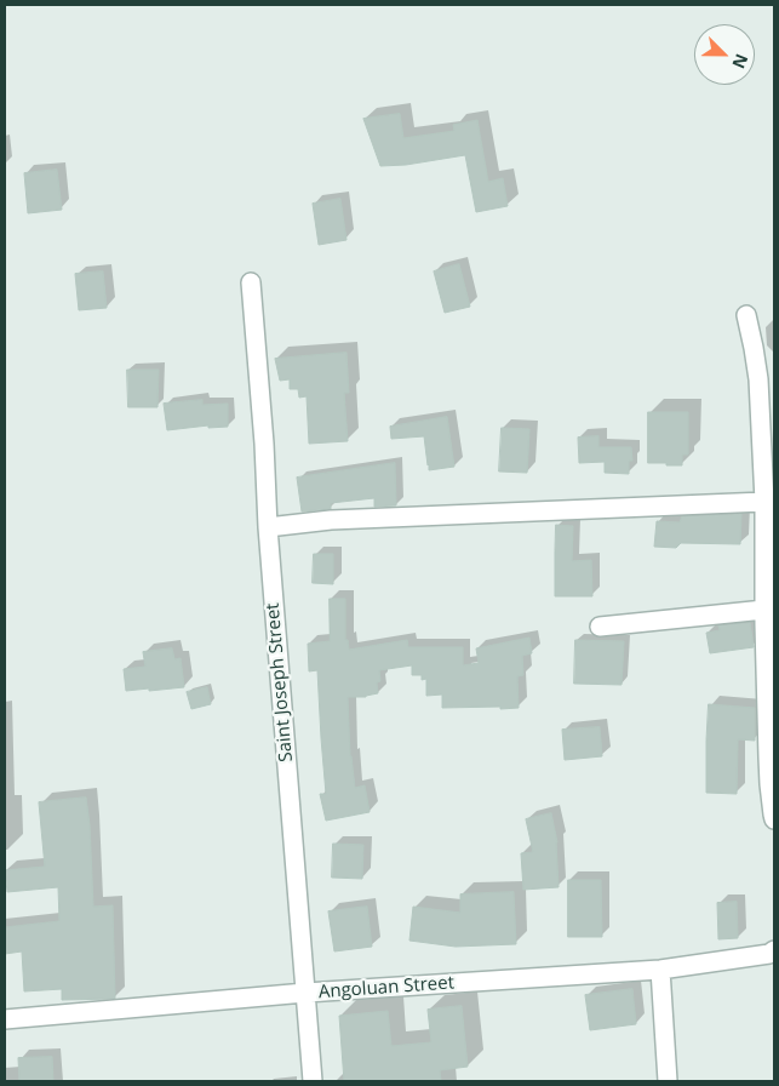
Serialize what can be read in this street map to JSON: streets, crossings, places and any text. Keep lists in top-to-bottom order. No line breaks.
{"streets":{"street":["Saint Joseph Street","Angoluan Street"]},"crossings":[["Saint Joseph Street","Angoluan Street"]],"north":"bottom right"}
